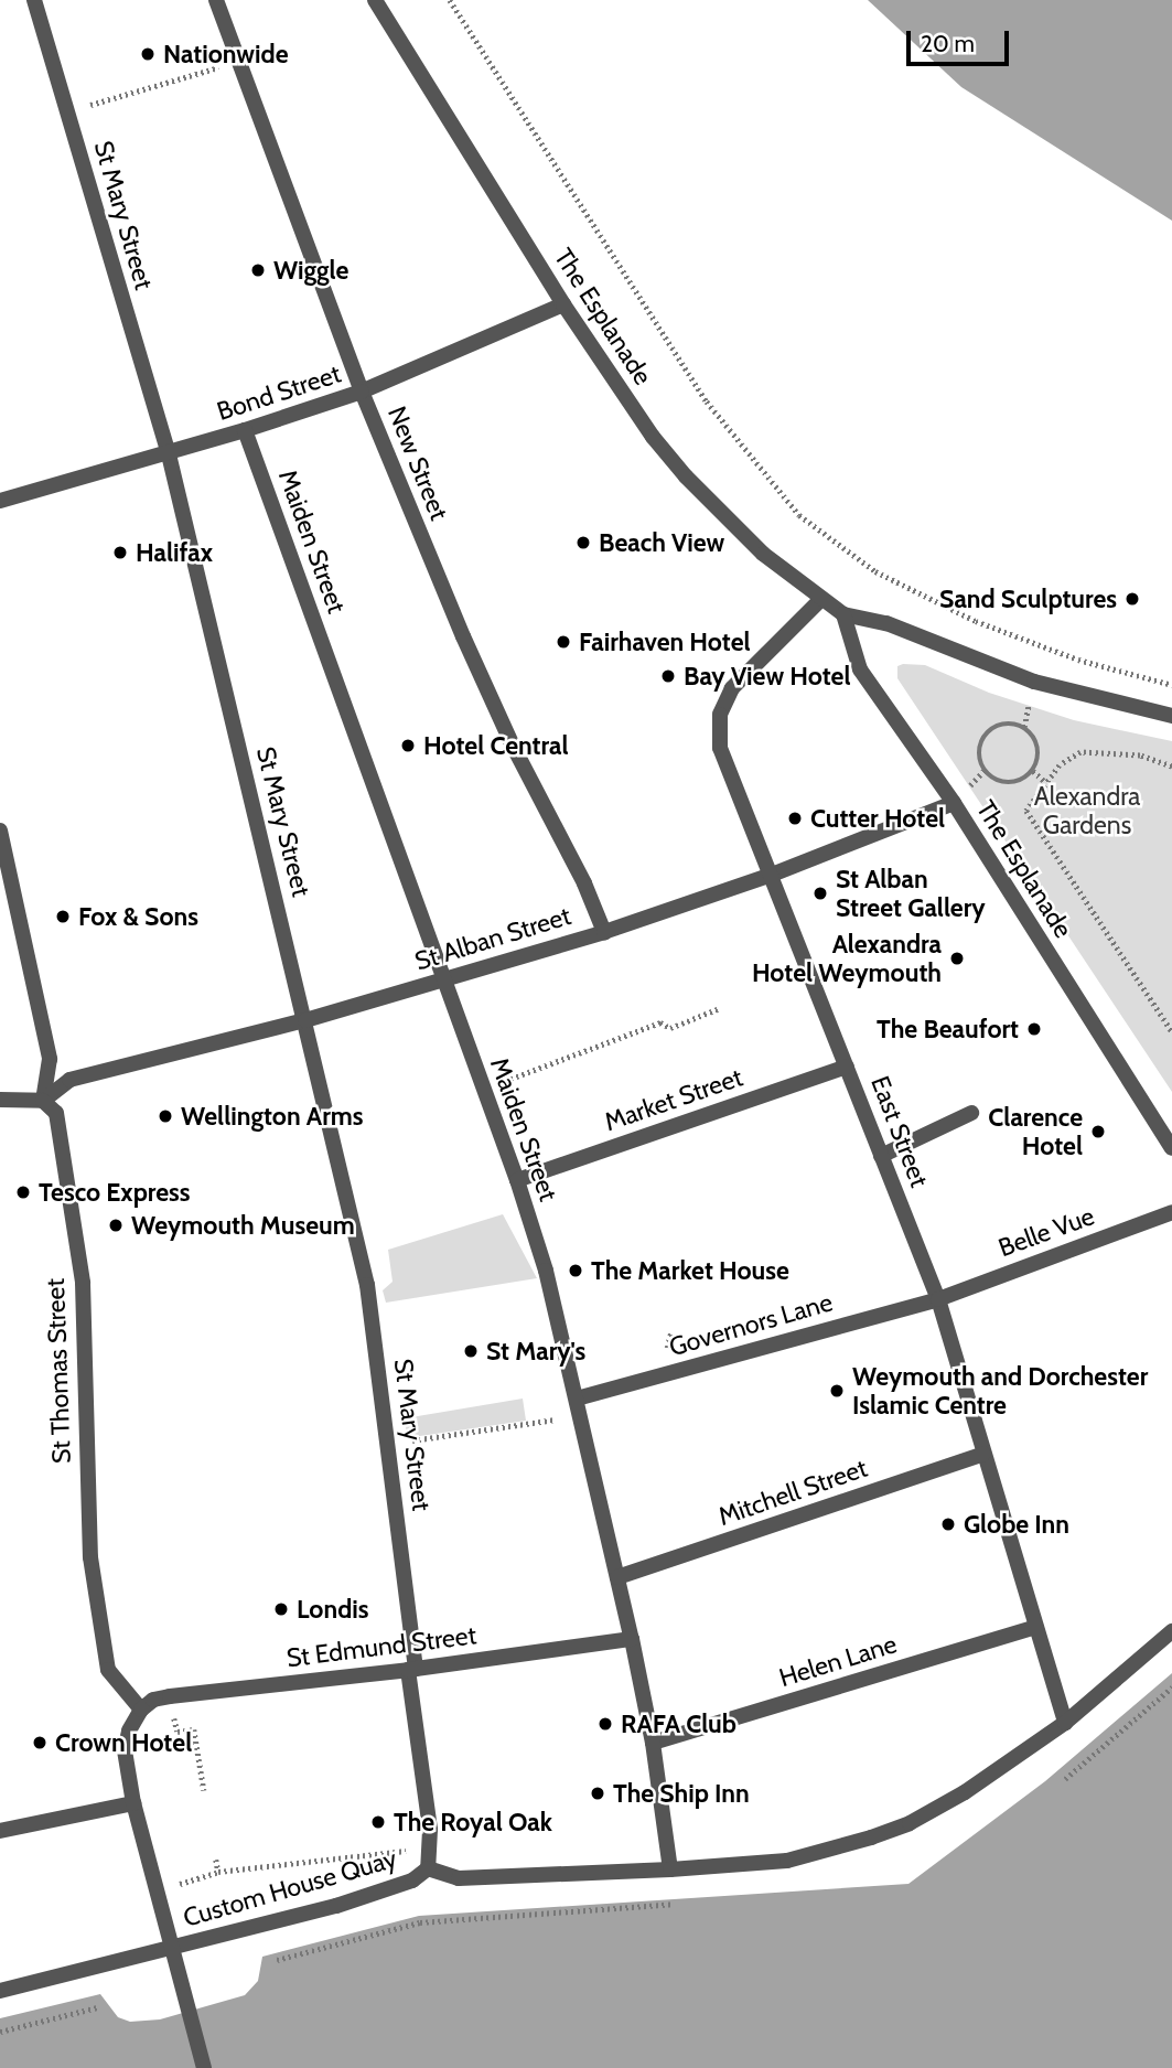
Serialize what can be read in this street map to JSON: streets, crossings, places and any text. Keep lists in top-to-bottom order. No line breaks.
{"streets":{"street":["St Mary Street","The Esplanade","Bond Street","New Street","Maiden Street","St Alban Street","Market Street","East Street","Belle Vue","Governors Lane","St Thomas Street","Mitchell Street","St Edmund Street","Helen Lane","Custom House Quay"]},"crossings":[["St Mary Street","Bond Street"],["St Mary Street","St Alban Street"],["St Mary Street","St Edmund Street"],["St Mary Street","Custom House Quay"],["The Esplanade","Bond Street"],["The Esplanade","St Alban Street"],["The Esplanade","East Street"],["Bond Street","New Street"],["Bond Street","Maiden Street"],["New Street","St Alban Street"],["Maiden Street","St Alban Street"],["Maiden Street","Market Street"],["Maiden Street","Governors Lane"],["Maiden Street","Mitchell Street"],["Maiden Street","St Edmund Street"],["Maiden Street","Helen Lane"],["Maiden Street","Custom House Quay"],["St Alban Street","East Street"],["St Alban Street","St Thomas Street"],["Market Street","East Street"],["East Street","Belle Vue"],["East Street","Governors Lane"],["East Street","Mitchell Street"],["East Street","Helen Lane"],["East Street","Custom House Quay"],["Belle Vue","Governors Lane"],["St Thomas Street","St Edmund Street"]],"parks":["Alexandra Gardens"],"places":["Nationwide","Wiggle","Beach View","Halifax","Sand Sculptures","Fairhaven Hotel","Bay View Hotel","Hotel Central","Cutter Hotel","St Alban Street Gallery","Fox & Sons","Alexandra Hotel Weymouth","The Beaufort","Wellington Arms","Clarence Hotel","Tesco Express","Weymouth Museum","The Market House","St Mary's","Weymouth and Dorchester Islamic Centre","Globe Inn","Londis","RAFA Club","Crown Hotel","The Ship Inn","The Royal Oak"],"scale_bar":"20 m"}
